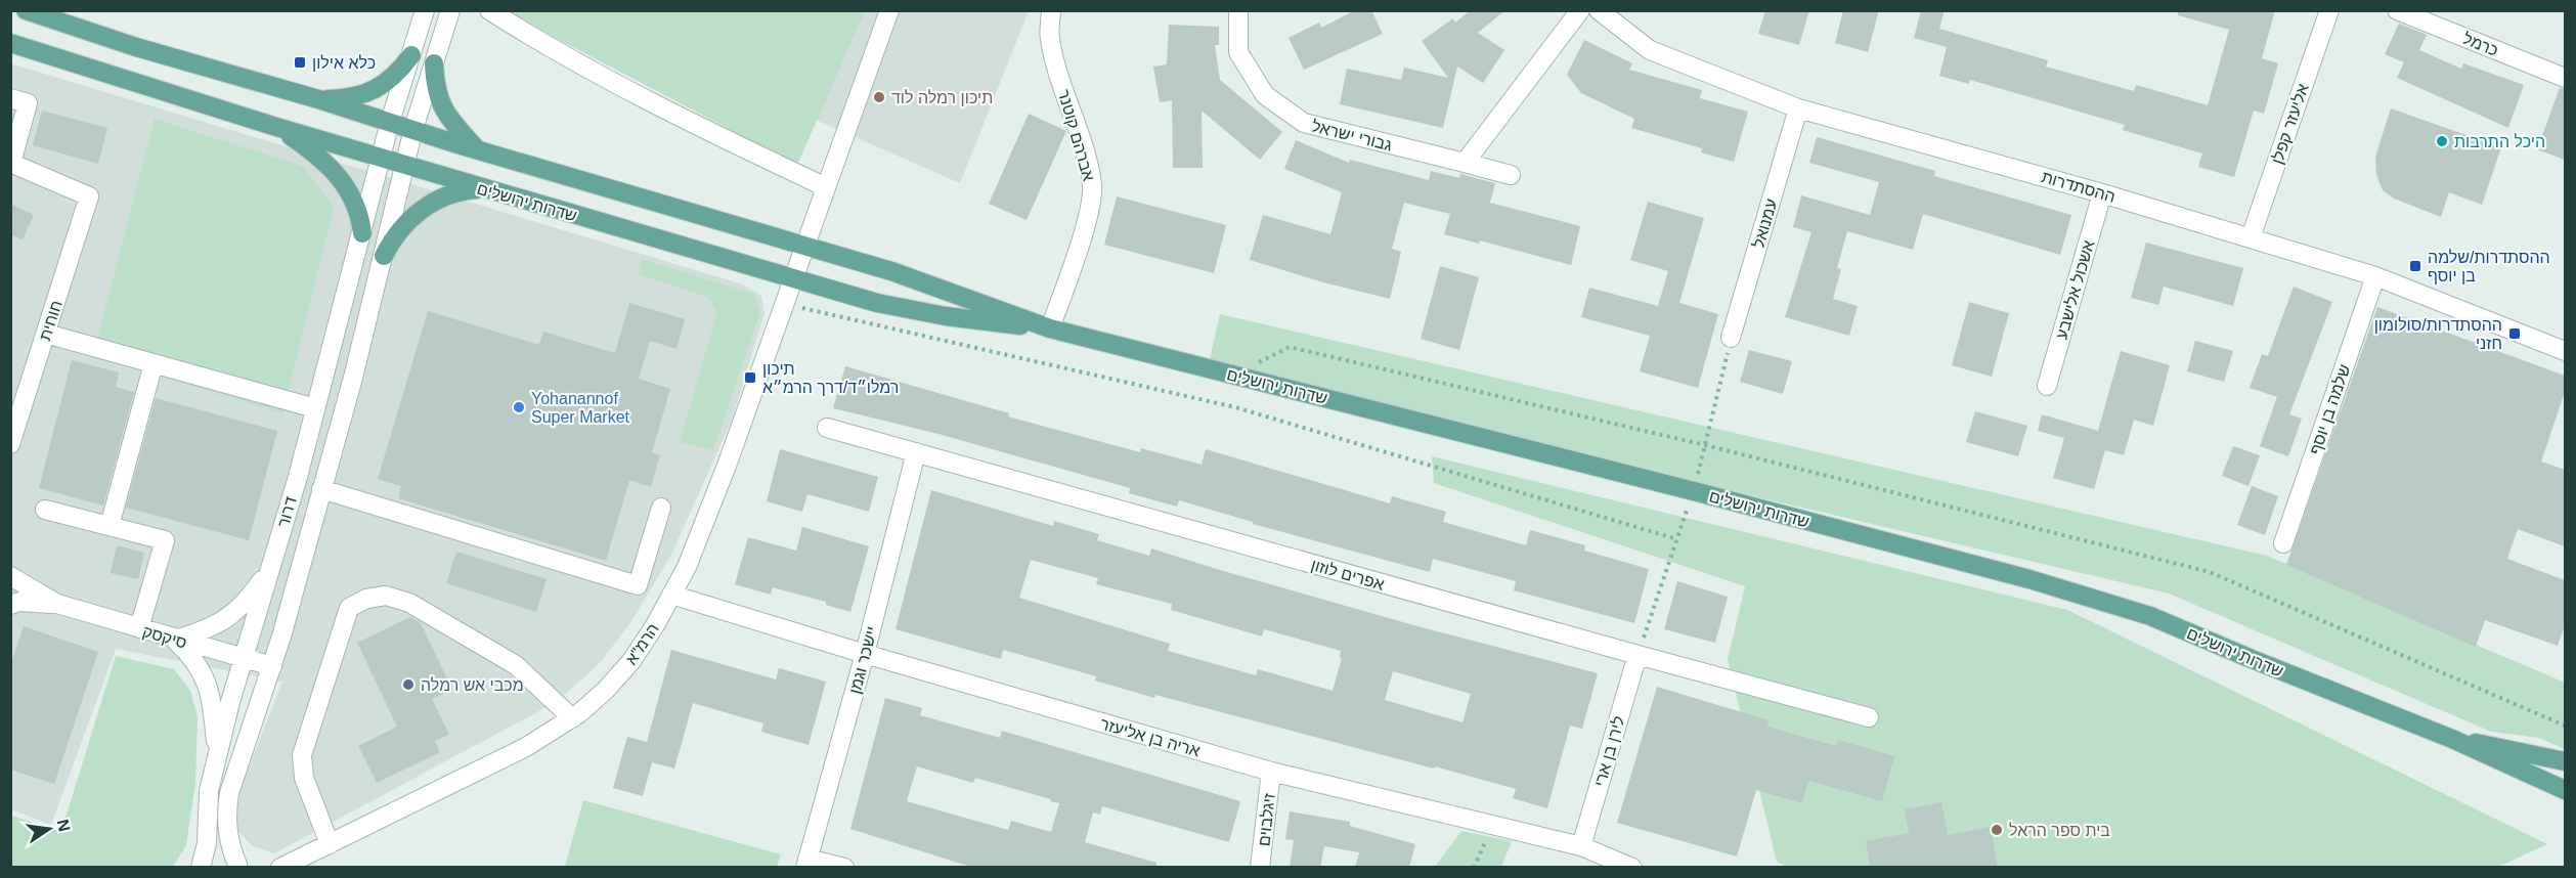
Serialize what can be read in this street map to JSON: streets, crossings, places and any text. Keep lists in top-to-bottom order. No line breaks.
{"streets":{"main road":["שדרות ירושלים"],"street":["כרמל","אליעזר קפלן","אברהם קוטנר","גבורי ישראל","ההסתדרות","עמנואל","אשכול אלישבע","חוחית","שלמה בן יוסף","דרור","אפרים לוזון","סיקסק","הרמ\"א","יישכר וגמן","אריה בן אליעזר","לירן בן ארי","זיגלבוים"]},"crossings":[["אליעזר קפלן","ההסתדרות"],["אברהם קוטנר","שדרות ירושלים"],["ההסתדרות","עמנואל"],["ההסתדרות","אשכול אלישבע"],["ההסתדרות","שלמה בן יוסף"],["שדרות ירושלים","דרור"],["שדרות ירושלים","הרמ\"א"],["דרור","סיקסק"],["אפרים לוזון","יישכר וגמן"],["אפרים לוזון","לירן בן ארי"],["הרמ\"א","אריה בן אליעזר"],["יישכר וגמן","אריה בן אליעזר"],["אריה בן אליעזר","לירן בן ארי"],["אריה בן אליעזר","זיגלבוים"]],"places":{"transit":["כלא אילון","ההסתדרות/שלמה בן יוסף","ההסתדרות/סולומון חזני","תיכון רמלו״ד/דרך הרמ״א"],"other":["תיכון רמלה לוד","היכל התרבות","Yohanannof Super Market","מכבי אש רמלה","בית ספר הראל"]},"north":"right"}
